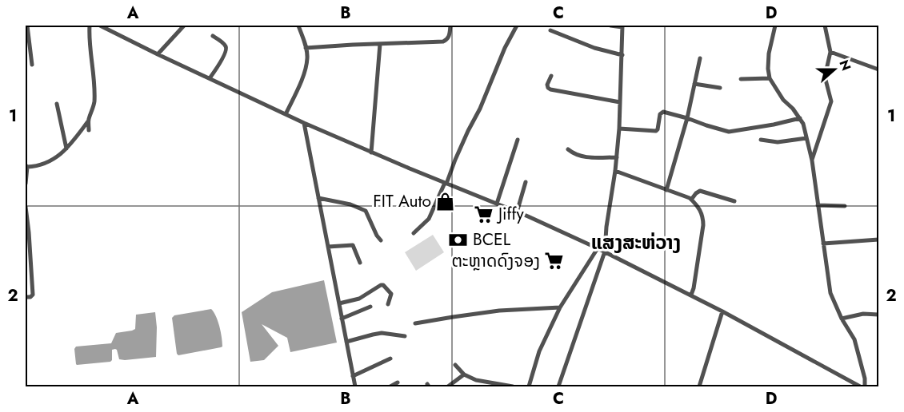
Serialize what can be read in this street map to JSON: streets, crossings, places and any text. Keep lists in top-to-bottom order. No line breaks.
{"districts":["ແສງສະຫ່ວາງ"],"places":{"shop":["FIT Auto"],"supermarket":["Jiffy","ຕະຫຼາດດົງຈອງ"],"bank":["BCEL"]},"north":"right","grid":{"columns":["A","B","C","D"],"rows":["1","2"]}}
